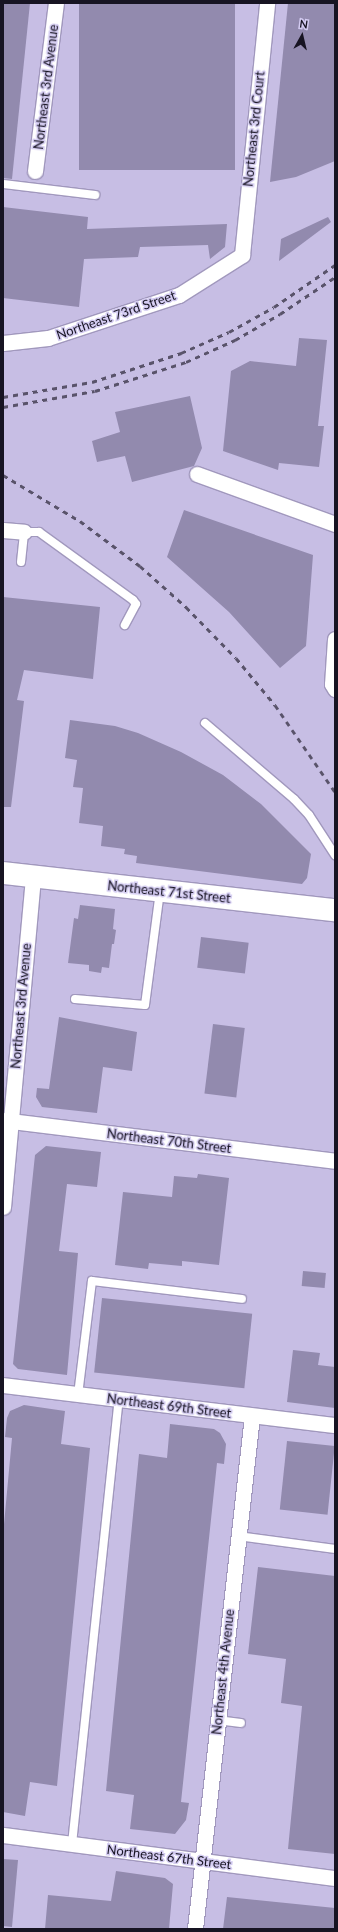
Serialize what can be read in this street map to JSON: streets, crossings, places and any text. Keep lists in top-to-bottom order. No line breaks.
{"streets":{"street":["Northeast 3rd Avenue","Northeast 3rd Court","Northeast 73rd Street","Northeast 71st Street","Northeast 70th Street","Northeast 69th Street","Northeast 4th Avenue","Northeast 67th Street"]},"crossings":[["Northeast 3rd Avenue","Northeast 71st Street"],["Northeast 3rd Avenue","Northeast 70th Street"],["Northeast 3rd Court","Northeast 73rd Street"],["Northeast 69th Street","Northeast 4th Avenue"],["Northeast 4th Avenue","Northeast 67th Street"]],"north":"top"}
